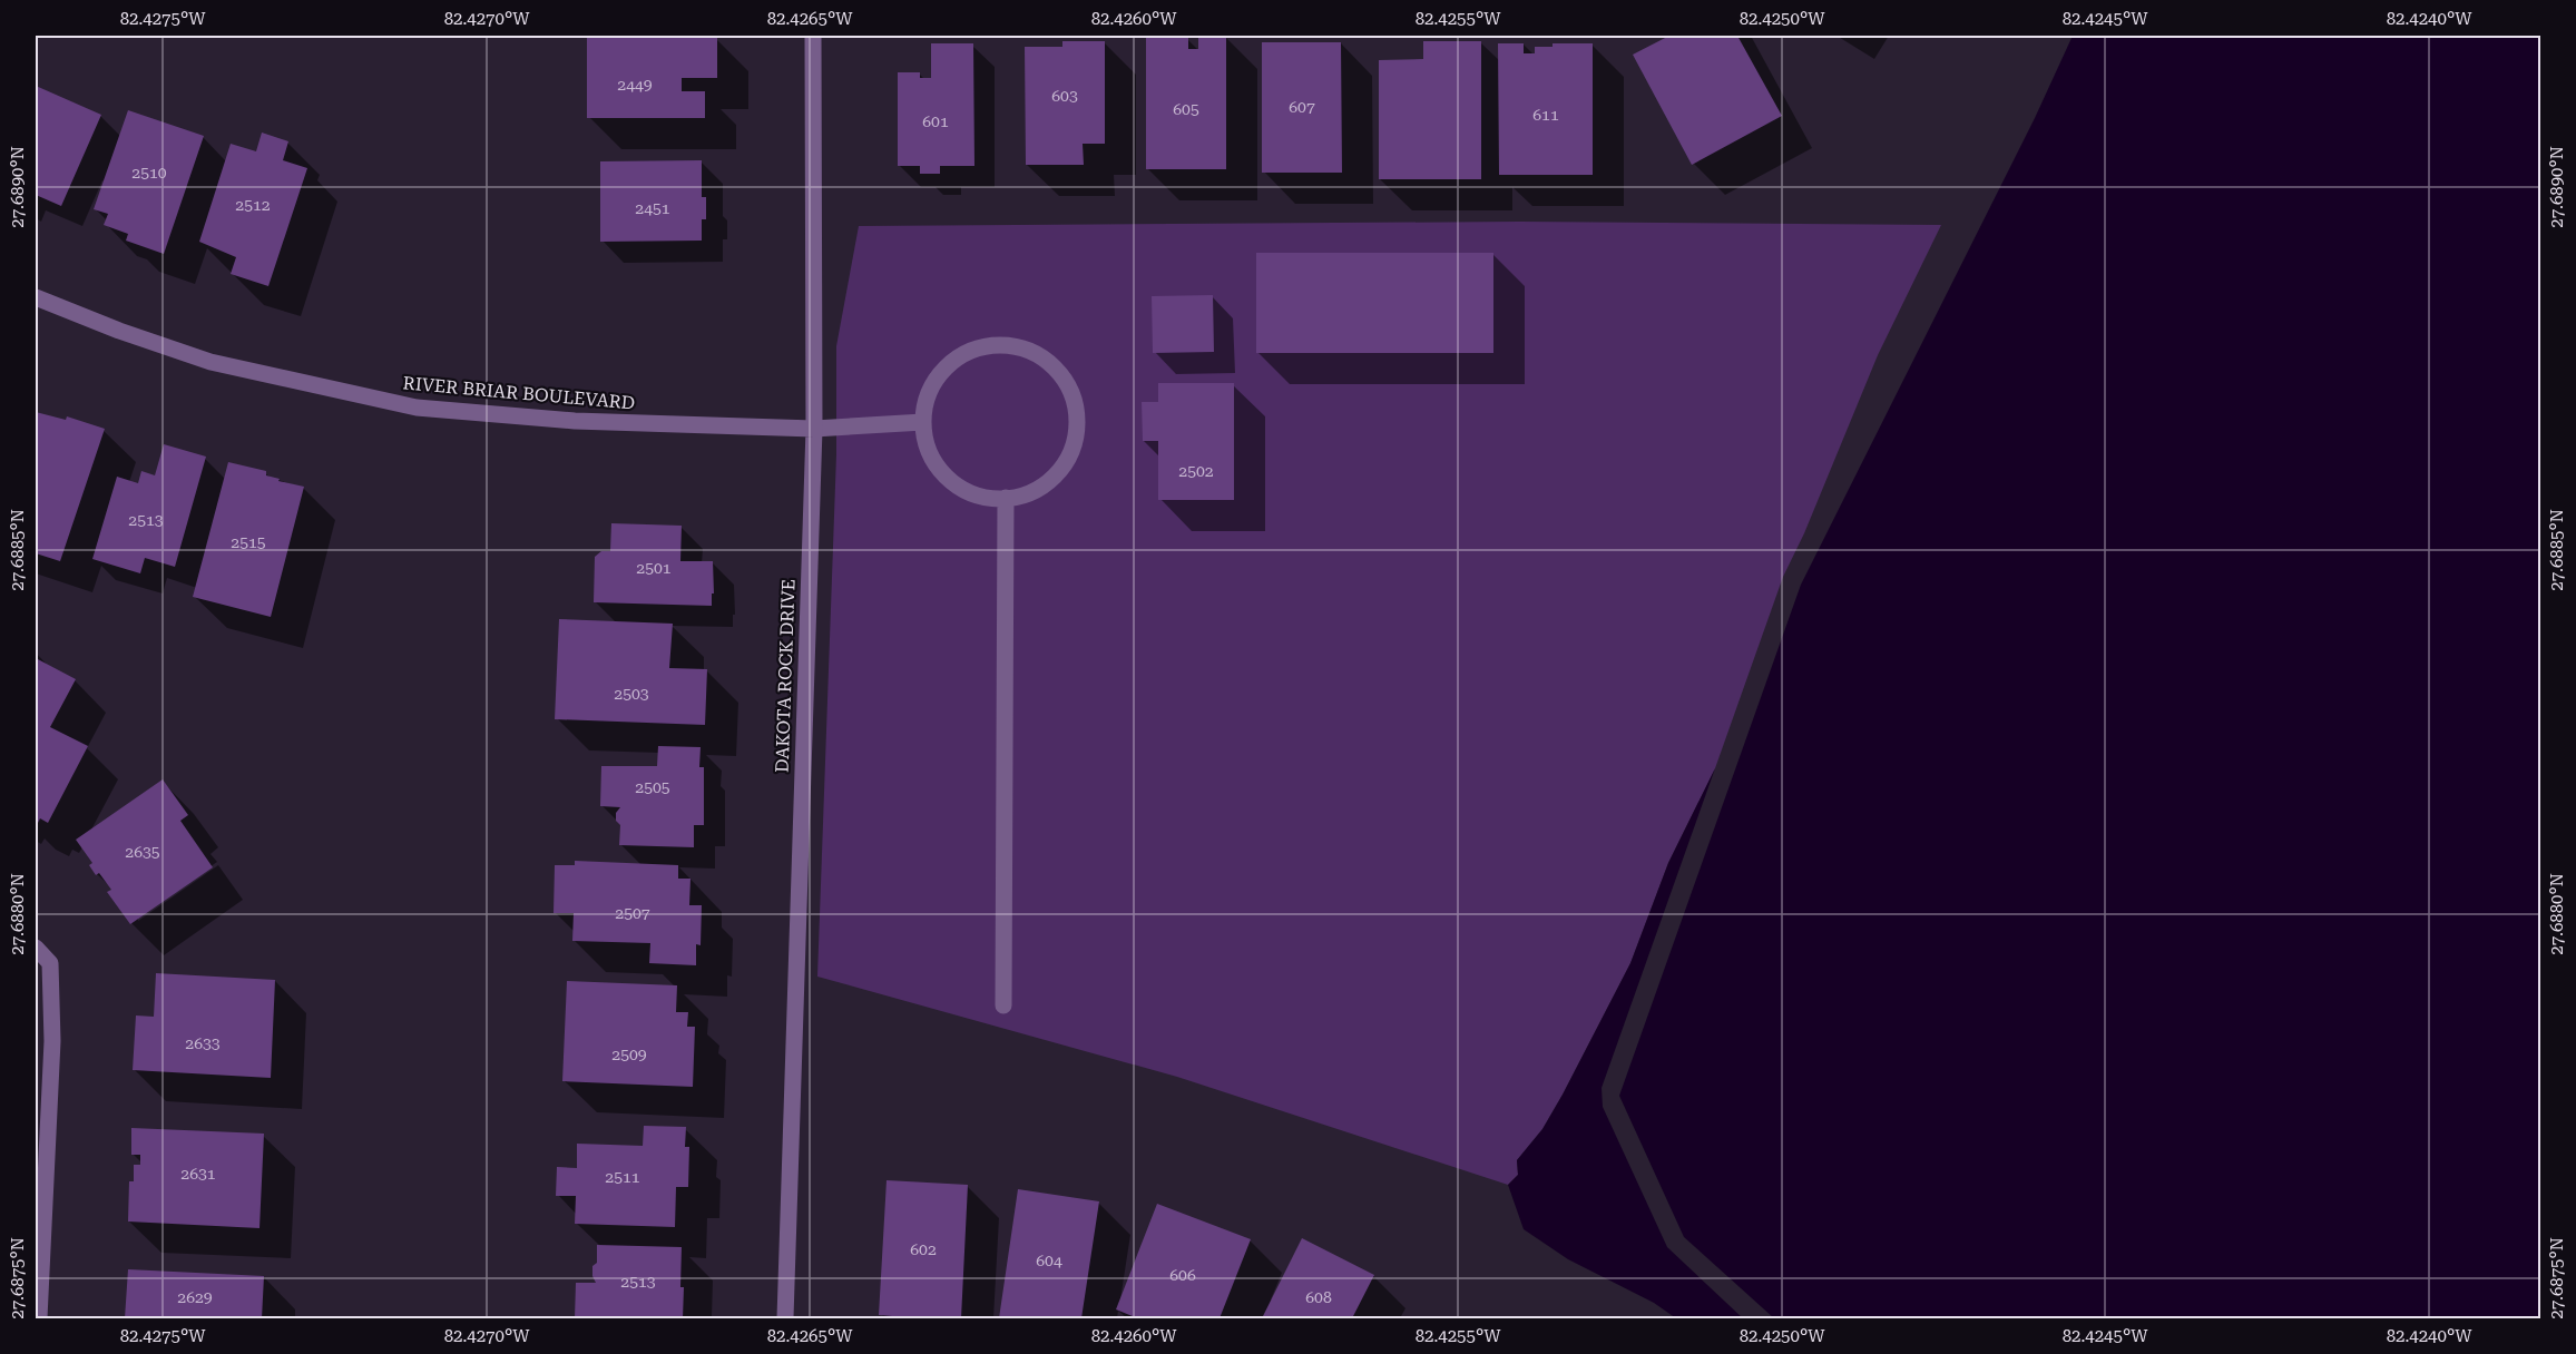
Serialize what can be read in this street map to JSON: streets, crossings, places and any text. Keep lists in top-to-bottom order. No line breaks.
{"streets":{"street":["RIVER BRIAR BOULEVARD","DAKOTA ROCK DRIVE"]},"crossings":[["RIVER BRIAR BOULEVARD","DAKOTA ROCK DRIVE"]],"house_numbers":["2449","603","607","605","611","601","2510","2512","2451","2502","2513","2515","2501","2503","2505","2635","2507","2633","2509","2631","2511","602","604","606","2513","2629","608"],"coordinates":["82.4275°W","82.4270°W","82.4265°W","82.4260°W","82.4255°W","82.4250°W","82.4245°W","82.4240°W","27.6890°N","27.6885°N","27.6880°N","27.6875°N"]}
